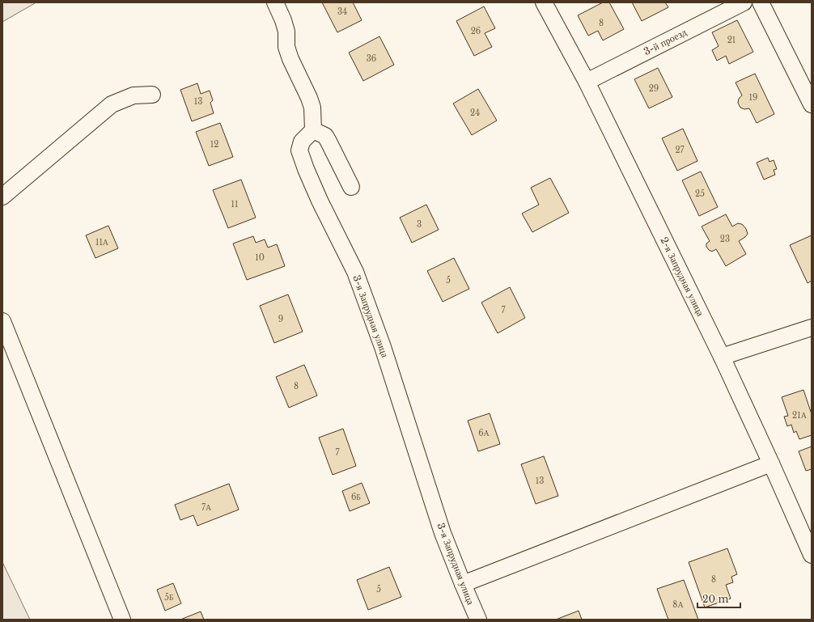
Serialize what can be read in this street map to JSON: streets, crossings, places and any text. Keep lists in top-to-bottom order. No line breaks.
{"streets":{"street":["3-й проезд","2-я Запрудная улица","3-я Запрудная улица"]},"crossings":[["3-й проезд","2-я Запрудная улица"]],"house_numbers":["34","8","26","21","36","29","19","13","24","12","27","25","11","3","23","11А","10","5","7","9","8","21А","6А","7","13","6Б","7А","8","5","5Б","8А"],"scale_bar":"20 m"}
